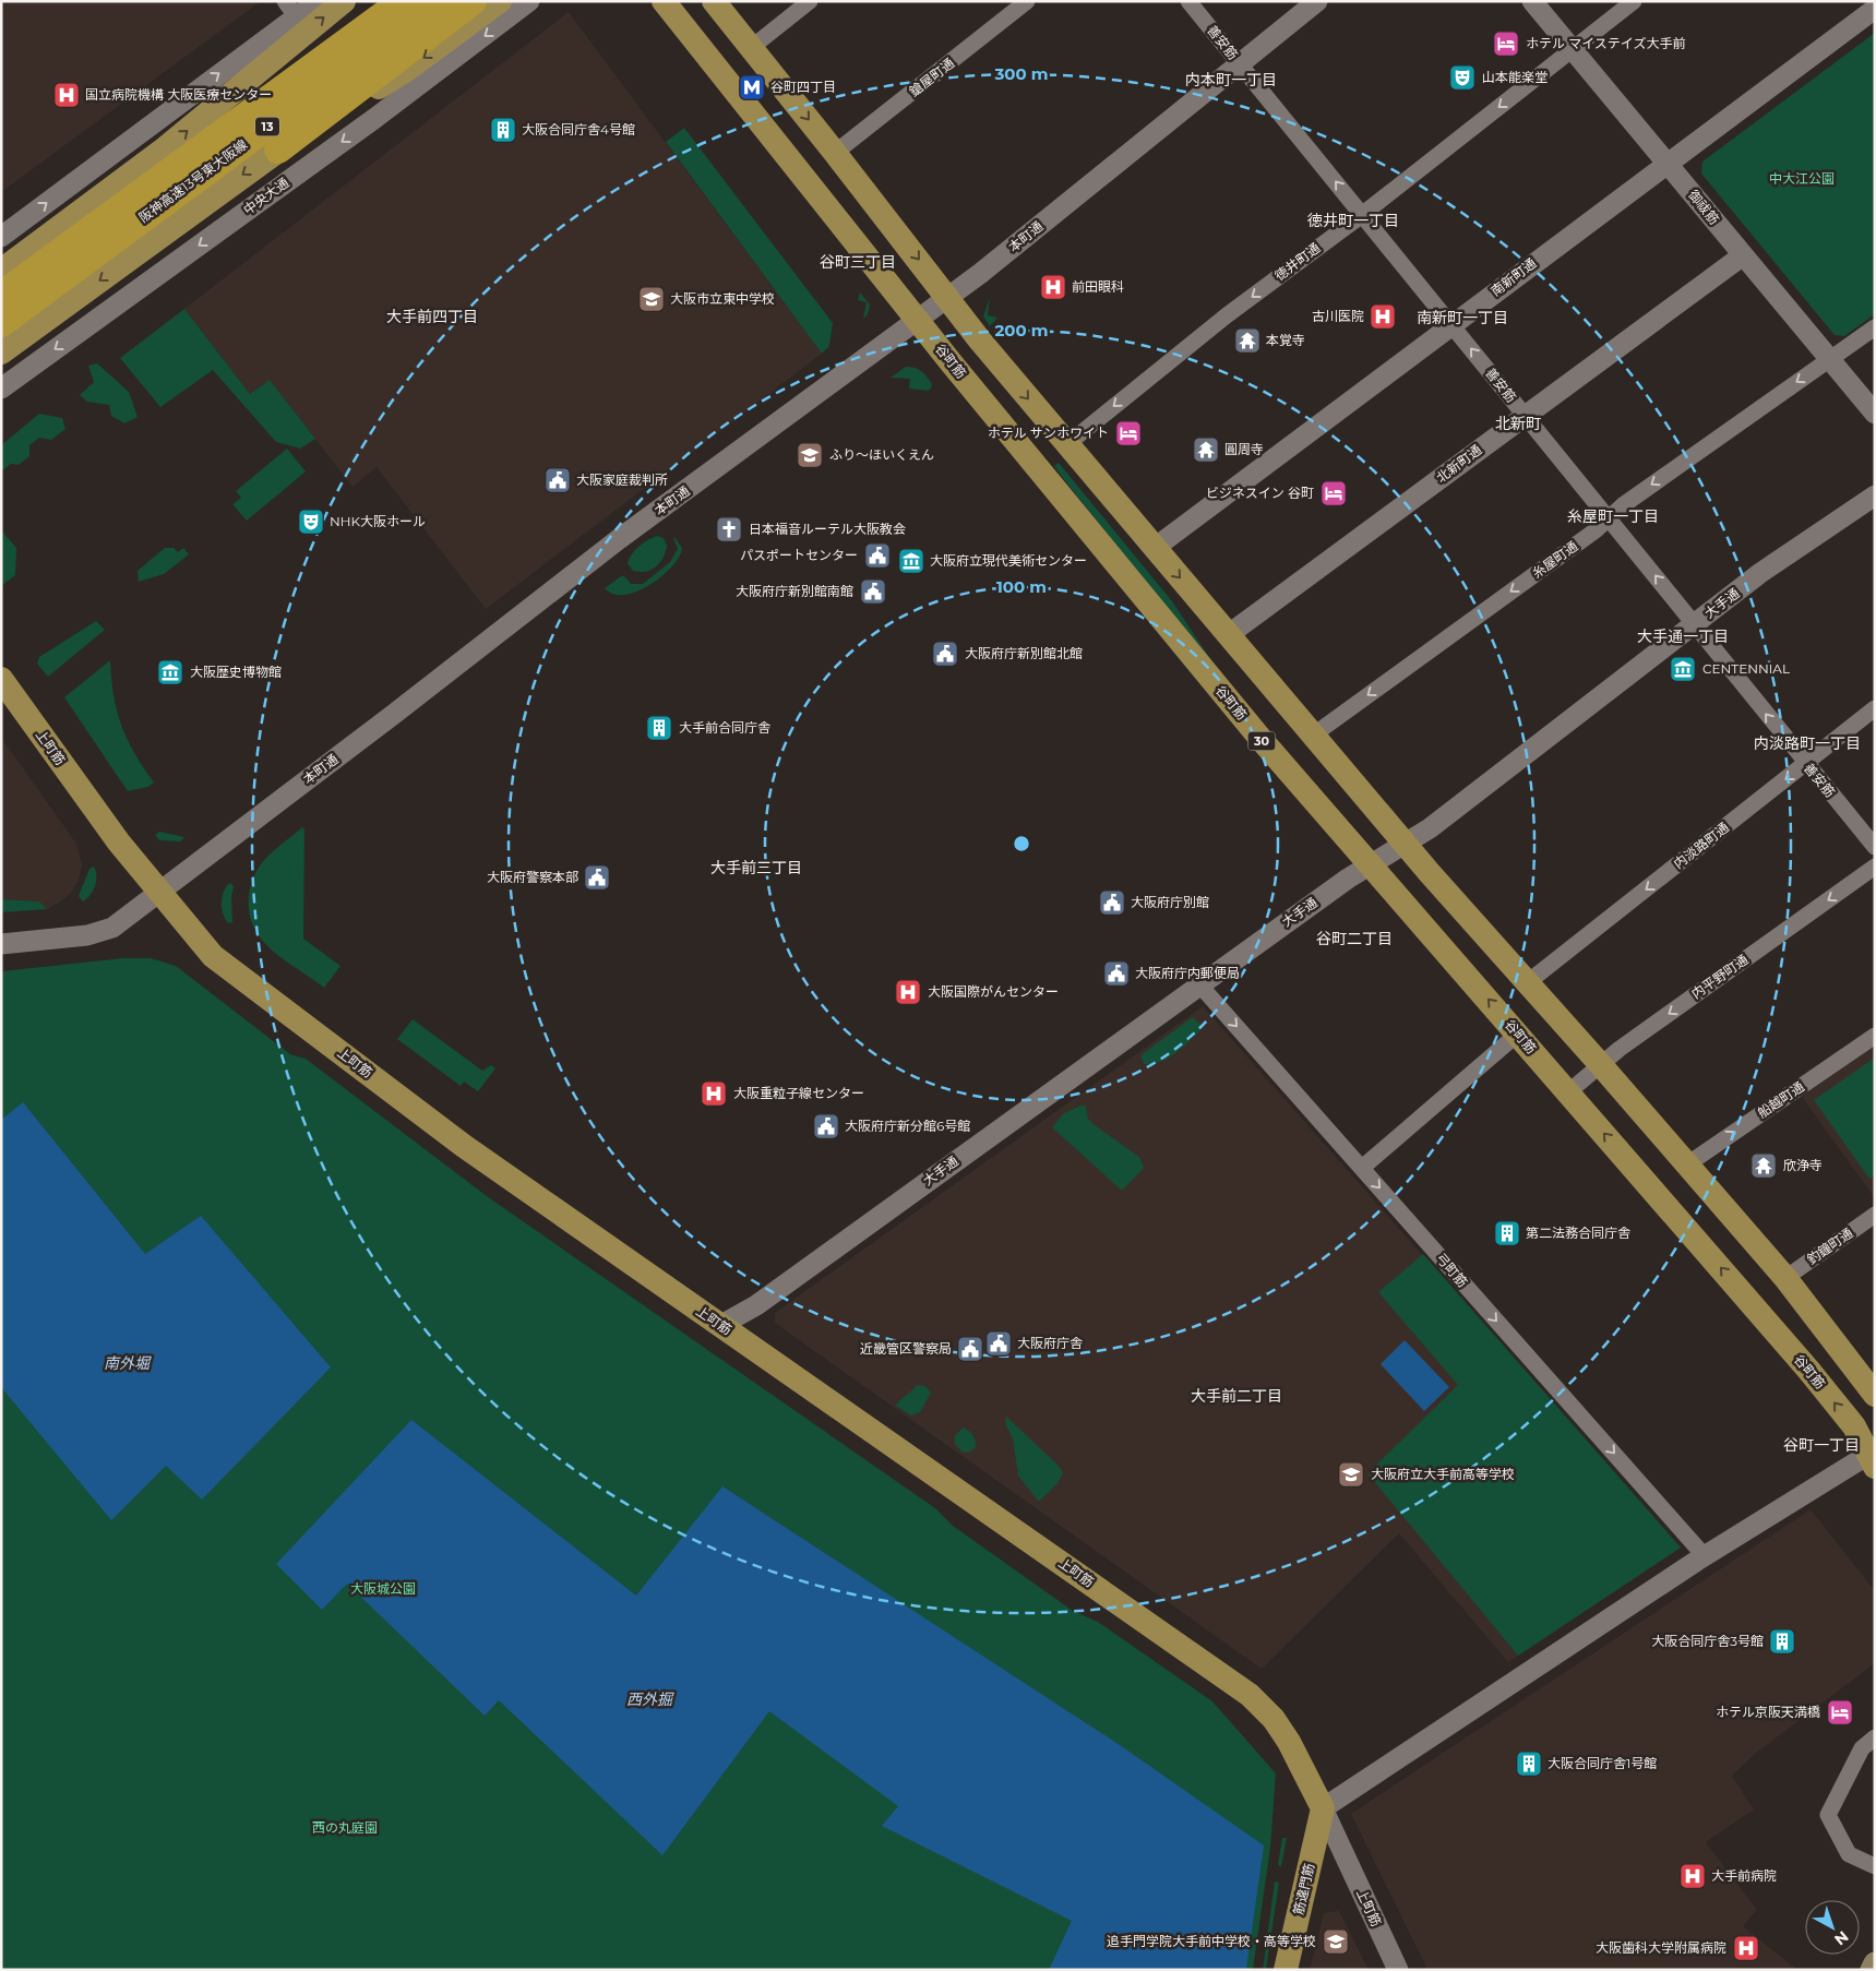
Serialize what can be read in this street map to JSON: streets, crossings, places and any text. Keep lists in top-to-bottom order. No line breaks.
{"streets":{"highway":["13","阪神高速13号東大阪線"],"main road":["谷町筋","30","上町筋","筋違門筋"],"street":["善安筋","鎗屋町通","中央大通","御祓筋","本町通","徳井町通","南新町通","北新町通","糸屋町通","大手通","内淡路町通","内平野町通","船越町通","釣鐘町通","弓町筋"]},"crossings":[["善安筋","本町通"],["善安筋","徳井町通"],["善安筋","南新町通"],["善安筋","北新町通"],["善安筋","糸屋町通"],["善安筋","大手通"],["善安筋","内淡路町通"],["御祓筋","徳井町通"],["御祓筋","南新町通"],["御祓筋","北新町通"],["御祓筋","糸屋町通"],["本町通","谷町筋"],["本町通","上町筋"],["谷町筋","大手通"],["谷町筋","内平野町通"],["大手通","上町筋"],["大手通","弓町筋"],["上町筋","筋違門筋"]],"one_way":["善安筋","徳井町通","糸屋町通","内淡路町通","内平野町通","船越町通","弓町筋"],"districts":["内本町一丁目","徳井町一丁目","谷町三丁目","大手前四丁目","南新町一丁目","北新町","糸屋町一丁目","大手通一丁目","内淡路町一丁目","大手前三丁目","谷町二丁目","大手前二丁目","谷町一丁目"],"water":["南外堀","西外掘"],"parks":["中大江公園","大阪城公園","西の丸庭園"],"places":{"hotel":["ホテル マイステイズ大手前","ホテル サンホワイト","ビジネスイン 谷町","ホテル京阪天満橋"],"theatre":["山本能楽堂","NHK大阪ホール"],"metro station":["谷町四丁目"],"hospital":["国立病院機構 大阪医療センター","前田眼科","古川医院","大阪国際がんセンター","大阪重粒子線センター","大手前病院","大阪歯科大学附属病院"],"building":["大阪合同庁舎4号館","大手前合同庁舎","第二法務合同庁舎","大阪合同庁舎3号館","大阪合同庁舎1号館"],"school or university":["大阪市立東中学校","ふり〜ほいくえん","大阪府立大手前高等学校","追手門学院大手前中学校・高等学校"],"temple":["本覚寺","圓周寺","欣浄寺"],"public building":["大阪家庭裁判所","パスポートセンター","大阪府庁新別館南館","大阪府庁新別館北館","大阪府警察本部","大阪府庁別館","大阪府庁内郵便局","大阪府庁新分館6号館","大阪府庁舎","近畿管区警察局"],"church":["日本福音ルーテル大阪教会"],"museum":["大阪府立現代美術センター","CENTENNIAL","大阪歴史博物館"]},"north":"bottom right","rings":["300 m","200 m","100 m"]}
